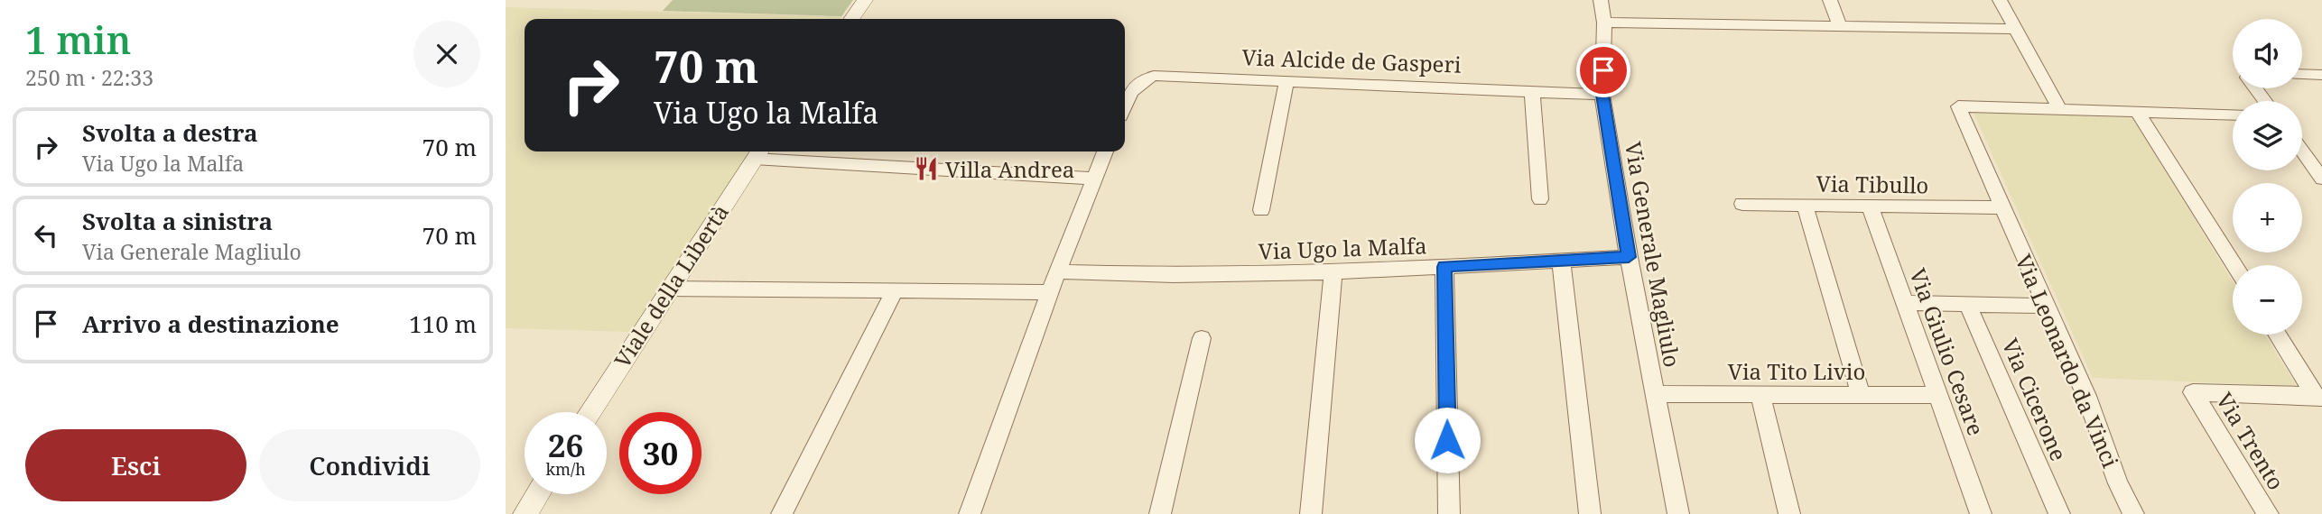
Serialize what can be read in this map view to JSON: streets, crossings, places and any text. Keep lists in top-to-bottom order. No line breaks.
{"streets":{"street":["Via Alcide de Gasperi","Via Tibullo","Via Ugo la Malfa","Via Generale Magliulo","Viale della Libertà","Via Giulio Cesare","Via Leonardo da Vinci","Via Tito Livio","Via Cicerone","Via Trento"]},"crossings":[["Via Alcide de Gasperi","Via Generale Magliulo"],["Via Tibullo","Via Giulio Cesare"],["Via Tibullo","Via Leonardo da Vinci"],["Via Ugo la Malfa","Via Generale Magliulo"],["Via Generale Magliulo","Via Tito Livio"],["Via Giulio Cesare","Via Tito Livio"]],"places":{"restaurant":["Villa Andrea"]},"page":{"heading":["1 min","250 m · 22:33"],"map_buttons":["+","−"],"turn":["70 m","Via Ugo la Malfa"],"list":[{"name":"Svolta a destra","note":"Via Ugo la Malfa","value":"70 m"},{"name":"Svolta a sinistra","note":"Via Generale Magliulo","value":"70 m"},{"name":"Arrivo a destinazione","value":"110 m"}],"speed":"26 km/h","limit":"30","buttons":["Esci","Condividi"]}}
